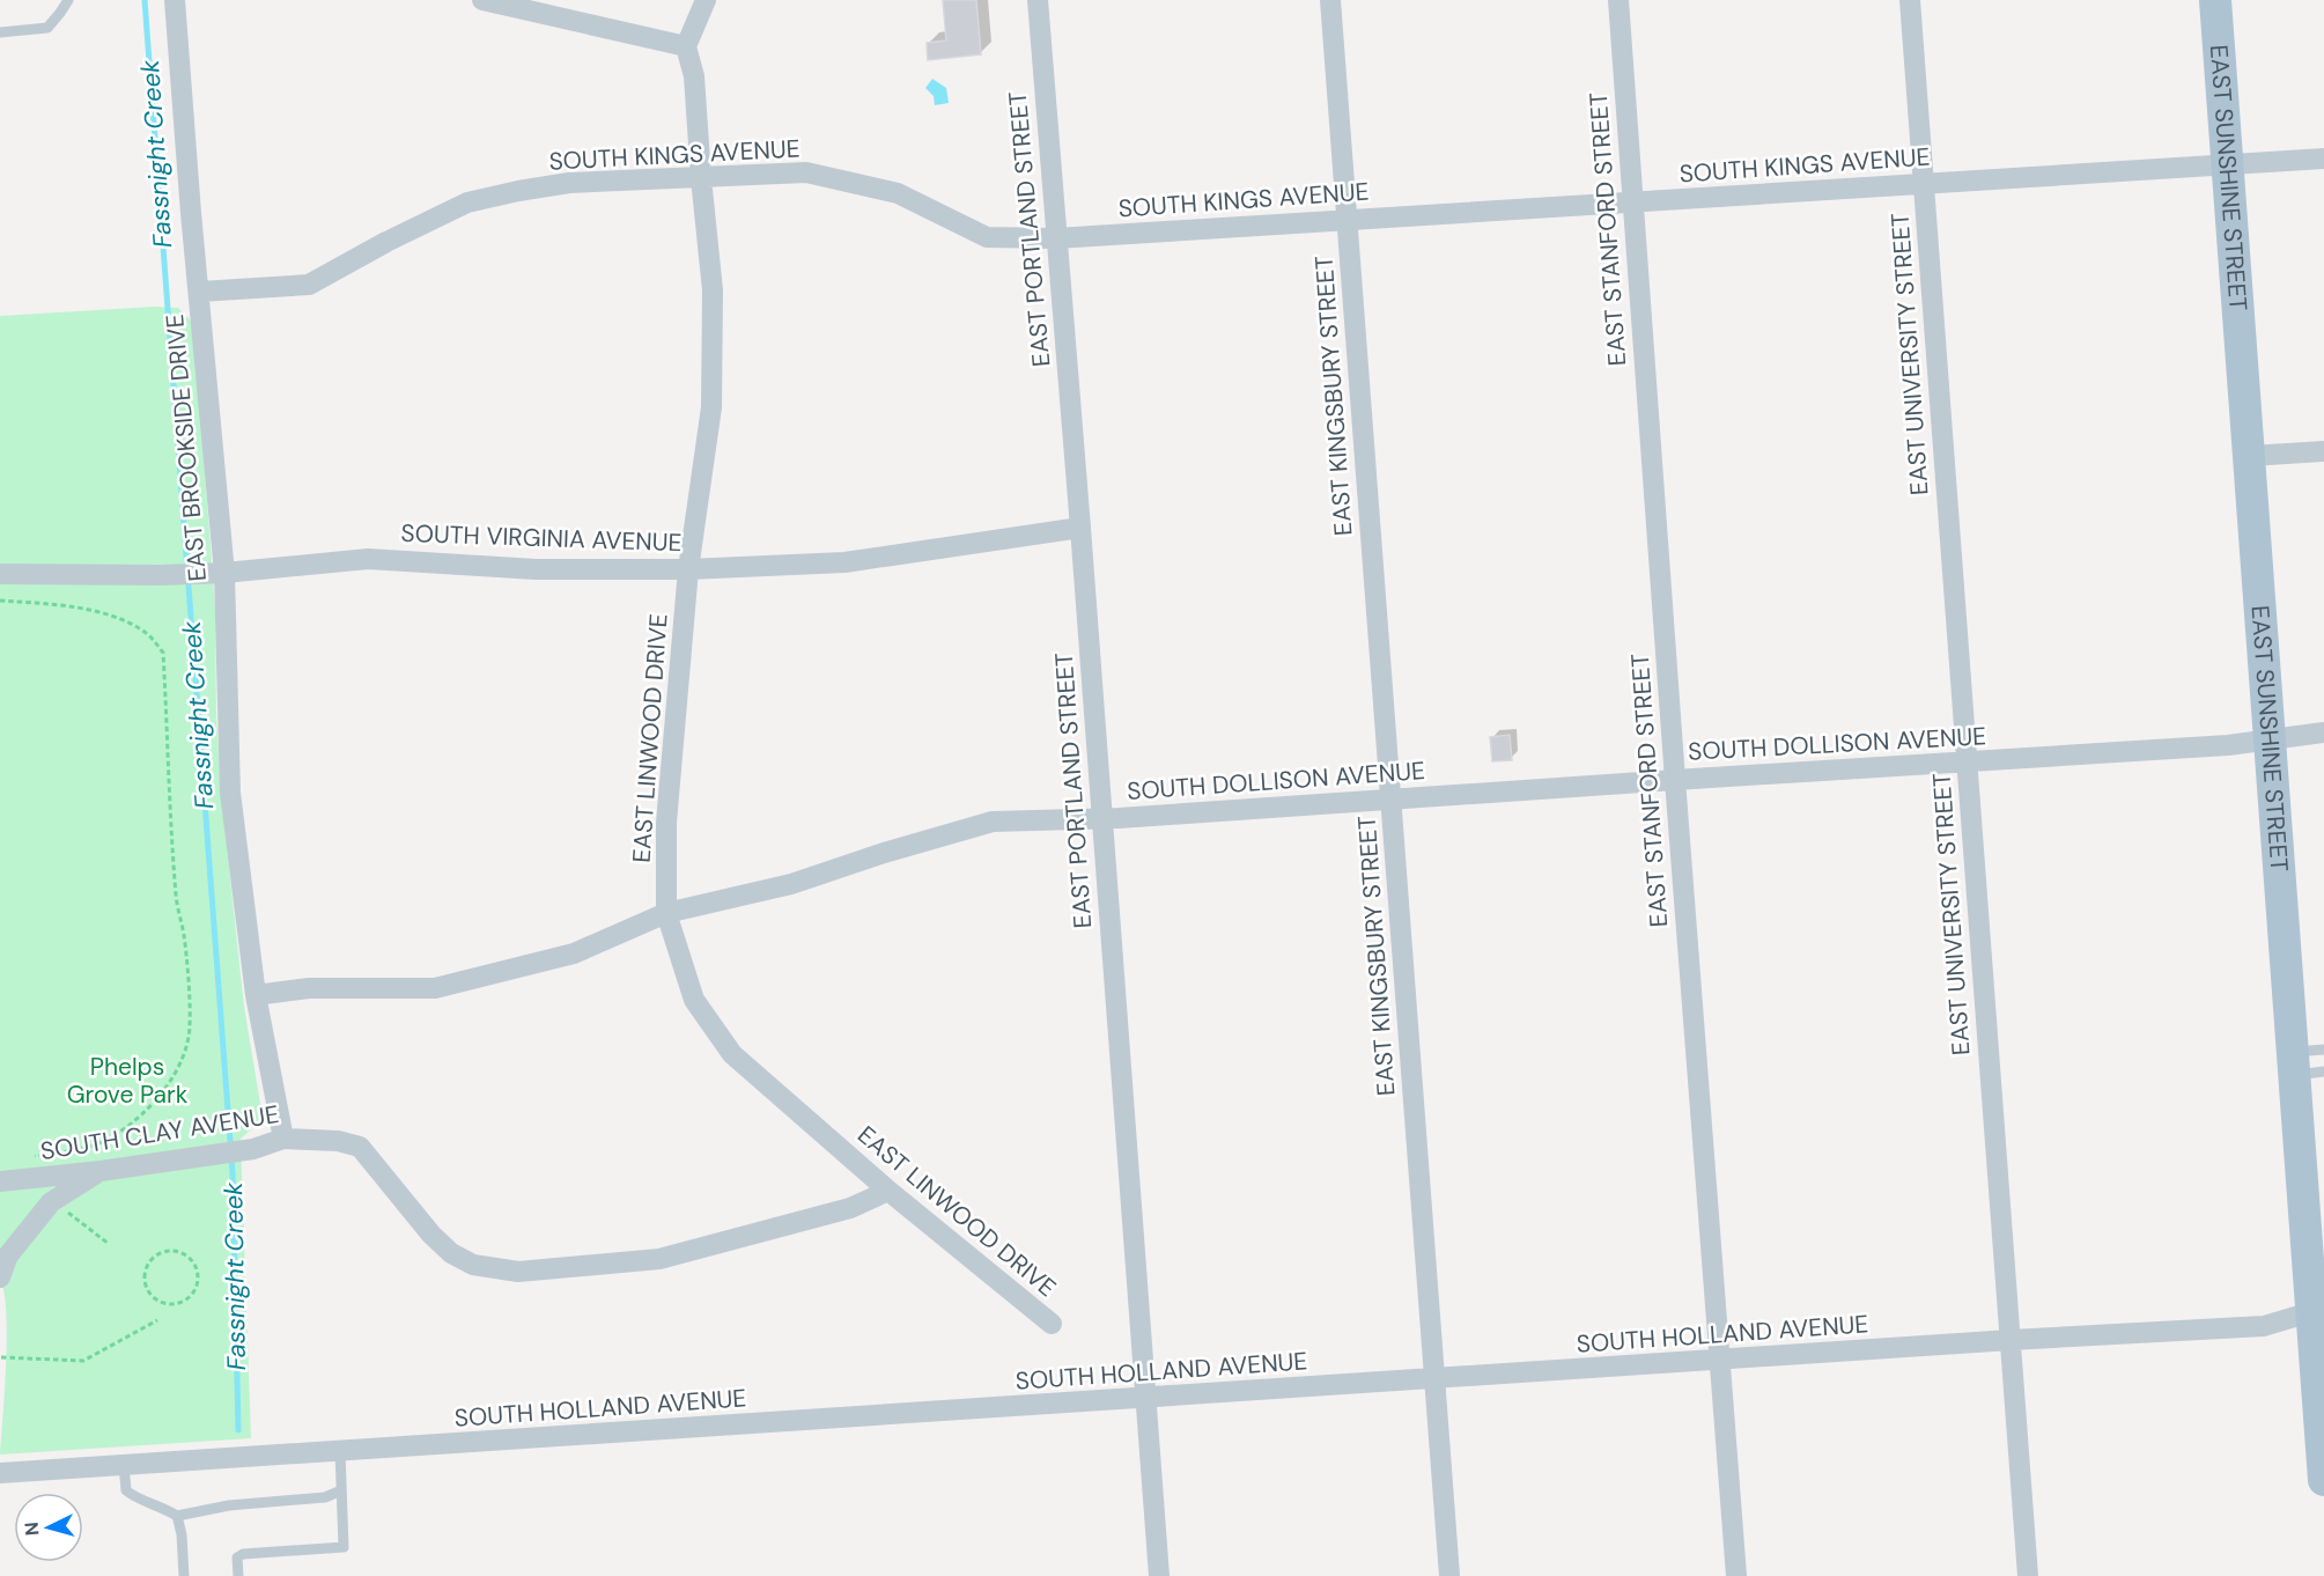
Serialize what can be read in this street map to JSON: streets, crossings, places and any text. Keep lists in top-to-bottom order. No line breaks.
{"streets":{"main road":["EAST SUNSHINE STREET"],"street":["SOUTH KINGS AVENUE","EAST PORTLAND STREET","EAST STANFORD STREET","EAST UNIVERSITY STREET","EAST KINGSBURY STREET","EAST BROOKSIDE DRIVE","SOUTH VIRGINIA AVENUE","EAST LINWOOD DRIVE","SOUTH DOLLISON AVENUE","SOUTH CLAY AVENUE","SOUTH HOLLAND AVENUE"]},"crossings":[["SOUTH KINGS AVENUE","EAST SUNSHINE STREET"],["SOUTH KINGS AVENUE","EAST PORTLAND STREET"],["SOUTH KINGS AVENUE","EAST STANFORD STREET"],["SOUTH KINGS AVENUE","EAST UNIVERSITY STREET"],["SOUTH KINGS AVENUE","EAST KINGSBURY STREET"],["SOUTH KINGS AVENUE","EAST BROOKSIDE DRIVE"],["SOUTH KINGS AVENUE","EAST LINWOOD DRIVE"],["EAST SUNSHINE STREET","SOUTH DOLLISON AVENUE"],["EAST SUNSHINE STREET","SOUTH HOLLAND AVENUE"],["EAST PORTLAND STREET","SOUTH VIRGINIA AVENUE"],["EAST PORTLAND STREET","SOUTH DOLLISON AVENUE"],["EAST PORTLAND STREET","SOUTH HOLLAND AVENUE"],["EAST STANFORD STREET","SOUTH DOLLISON AVENUE"],["EAST STANFORD STREET","SOUTH HOLLAND AVENUE"],["EAST UNIVERSITY STREET","SOUTH DOLLISON AVENUE"],["EAST UNIVERSITY STREET","SOUTH HOLLAND AVENUE"],["EAST KINGSBURY STREET","SOUTH DOLLISON AVENUE"],["EAST KINGSBURY STREET","SOUTH HOLLAND AVENUE"],["EAST BROOKSIDE DRIVE","SOUTH VIRGINIA AVENUE"],["EAST BROOKSIDE DRIVE","SOUTH DOLLISON AVENUE"],["EAST BROOKSIDE DRIVE","SOUTH CLAY AVENUE"],["SOUTH VIRGINIA AVENUE","EAST LINWOOD DRIVE"],["EAST LINWOOD DRIVE","SOUTH DOLLISON AVENUE"],["EAST LINWOOD DRIVE","SOUTH CLAY AVENUE"]],"water":["Fassnight Creek"],"parks":["Phelps Grove Park"],"north":"left"}
